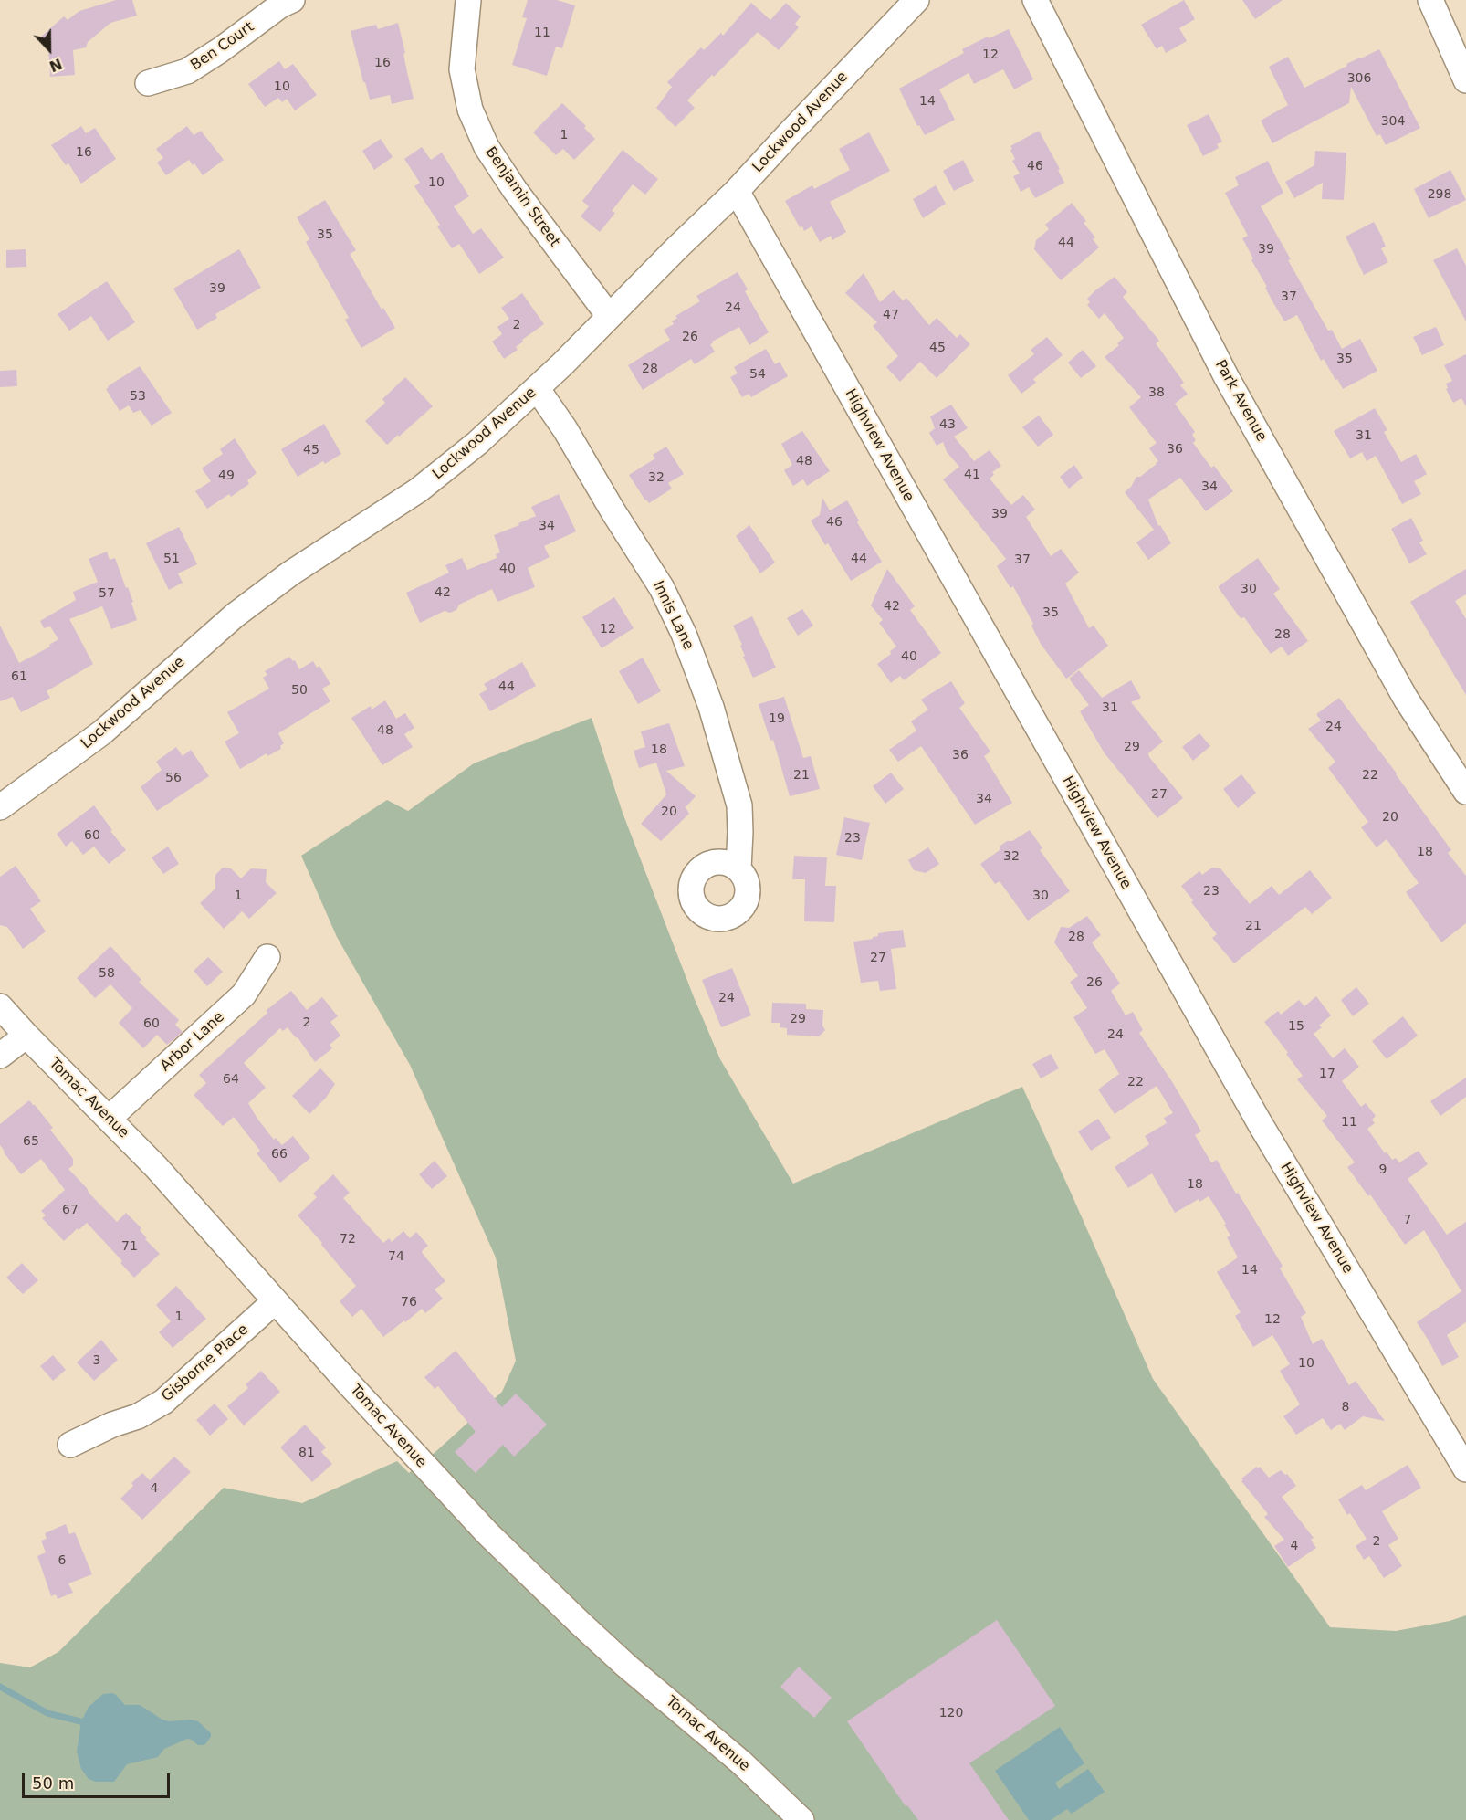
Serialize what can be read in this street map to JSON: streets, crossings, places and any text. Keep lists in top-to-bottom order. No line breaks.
{"streets":{"street":["Ben Court","Lockwood Avenue","Benjamin Street","Park Avenue","Highview Avenue","Innis Lane","Arbor Lane","Tomac Avenue","Gisborne Place"]},"crossings":[["Lockwood Avenue","Benjamin Street"],["Lockwood Avenue","Highview Avenue"],["Lockwood Avenue","Innis Lane"],["Arbor Lane","Tomac Avenue"],["Tomac Avenue","Gisborne Place"]],"house_numbers":["11","12","16","306","10","14","304","1","16","46","10","298","35","44","39","39","37","24","47","2","26","45","35","28","54","38","53","43","31","36","45","48","41","49","32","34","39","46","34","51","44","37","40","30","42","57","42","35","12","28","40","61","44","50","31","19","24","48","29","18","36","21","22","56","27","34","20","20","60","23","18","32","23","1","30","21","28","27","58","26","24","29","2","60","15","24","17","64","22","11","65","66","9","18","67","7","72","71","74","14","76","1","12","3","10","8","81","4","2","4","6","120"],"scale_bar":"50 m","north":"bottom"}
